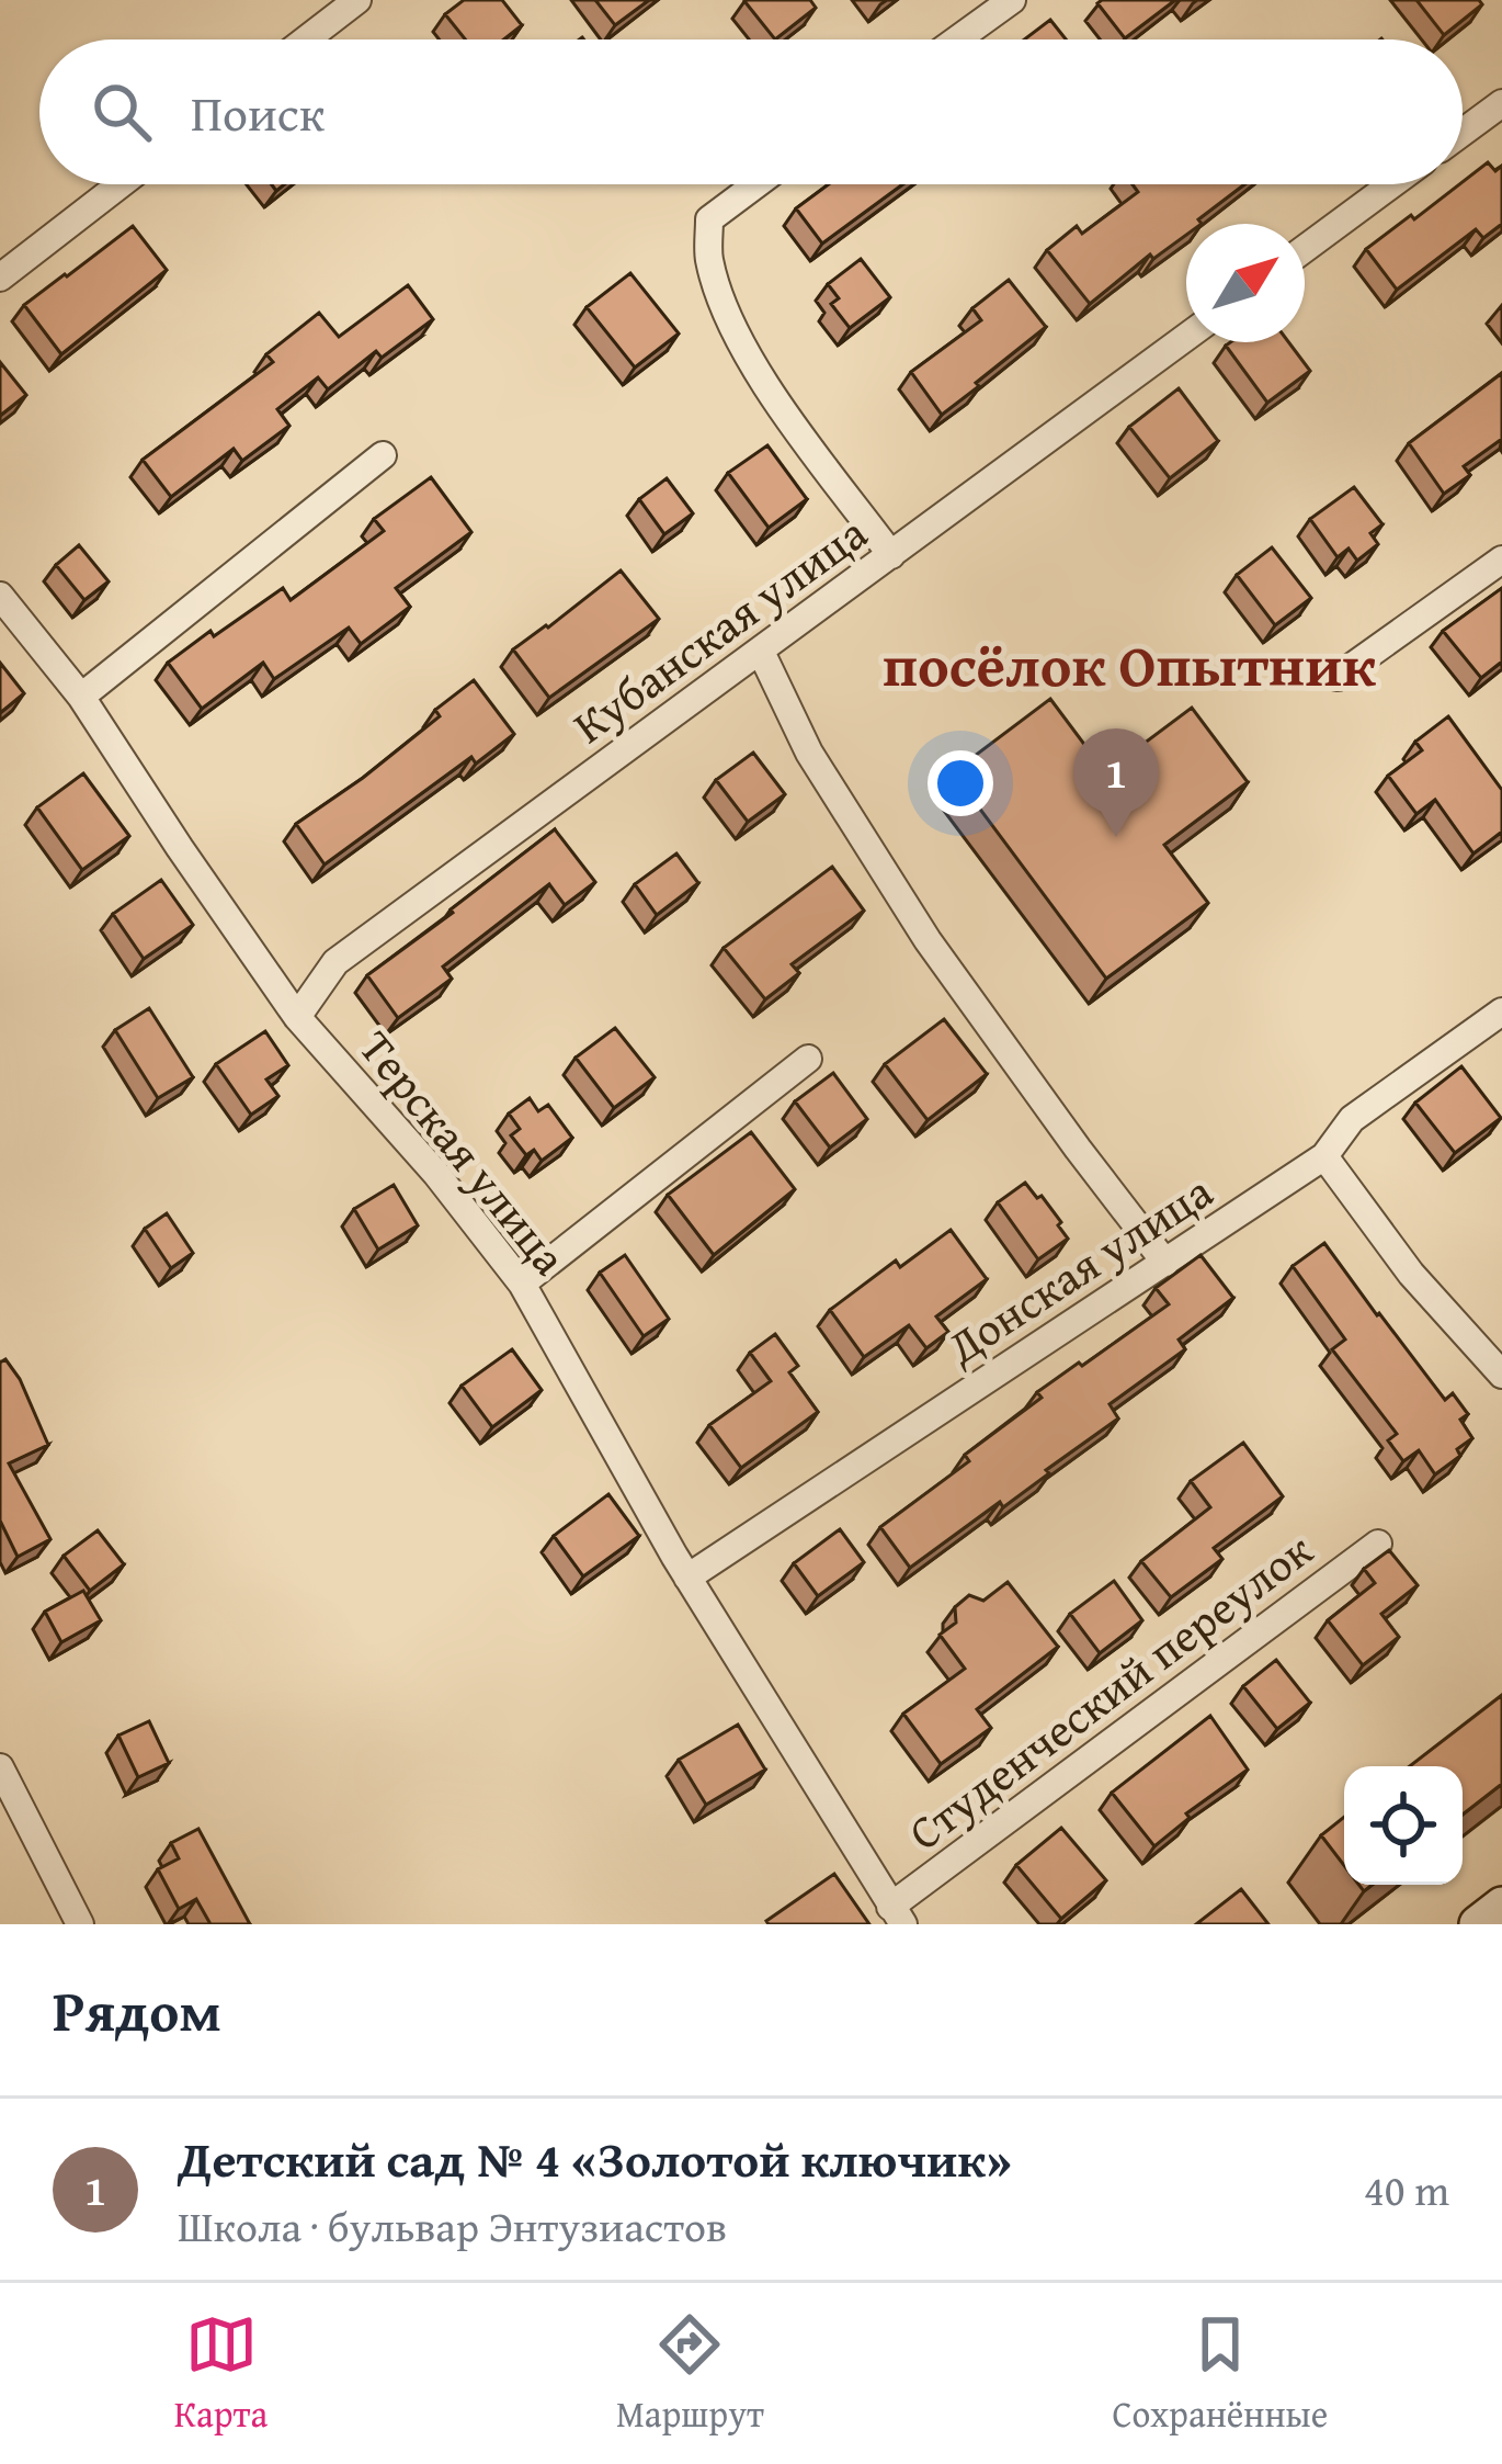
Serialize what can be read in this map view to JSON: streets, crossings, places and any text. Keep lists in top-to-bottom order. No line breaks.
{"streets":{"street":["Кубанская улица","Терская улица","Донская улица","Студенческий переулок"]},"crossings":[["Кубанская улица","Терская улица"],["Терская улица","Донская улица"],["Терская улица","Студенческий переулок"]],"districts":["посёлок Опытник"],"north":"top right","page":{"search":"Поиск","pins":"1","heading":"Рядом","list":[{"mark":"1","name":"Детский сад № 4 «Золотой ключик»","note":"Школа · бульвар Энтузиастов","value":"40 m"}],"nav":["Карта","Маршрут","Сохранённые"]}}
